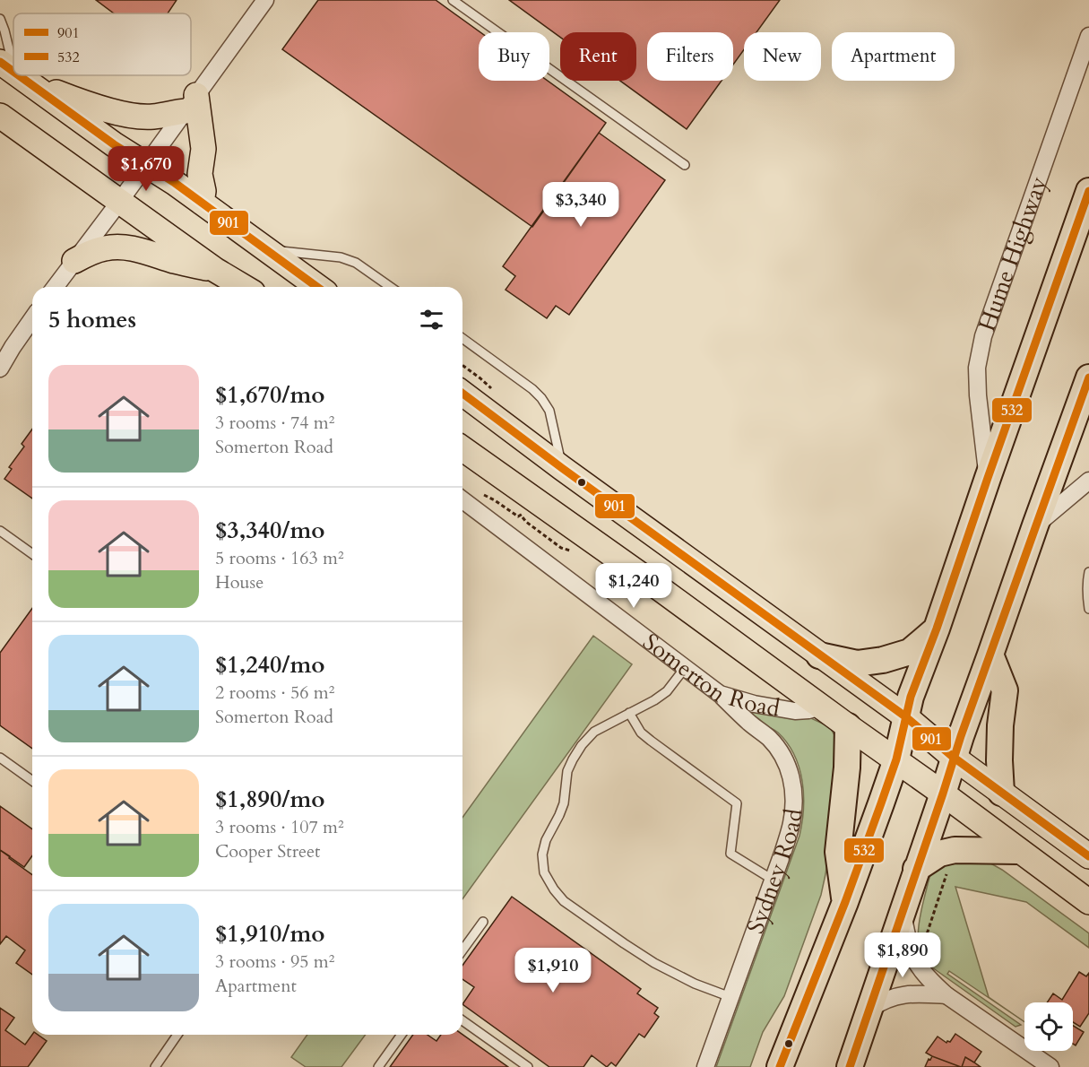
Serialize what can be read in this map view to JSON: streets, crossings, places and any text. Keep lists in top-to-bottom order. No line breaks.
{"streets":{"highway":["Hume Highway"],"main road":["Somerton Road"],"street":["Sydney Road"]},"crossings":[["Hume Highway","Somerton Road"],["Somerton Road","Sydney Road"]],"lines":["transit line 901","transit line 532"],"legend":["901","532"],"page":{"chip":["Buy","Rent","Filters","New","Apartment"],"price":["$1,670","$3,340","$1,240","$1,890","$1,910"],"heading":"5 homes","list":[{"name":"$1,670/mo","note":"3 rooms · 74 m² · Somerton Road"},{"name":"$3,340/mo","note":"5 rooms · 163 m² · House"},{"name":"$1,240/mo","note":"2 rooms · 56 m² · Somerton Road"},{"name":"$1,890/mo","note":"3 rooms · 107 m² · Cooper Street"},{"name":"$1,910/mo","note":"3 rooms · 95 m² · Apartment"}]}}
